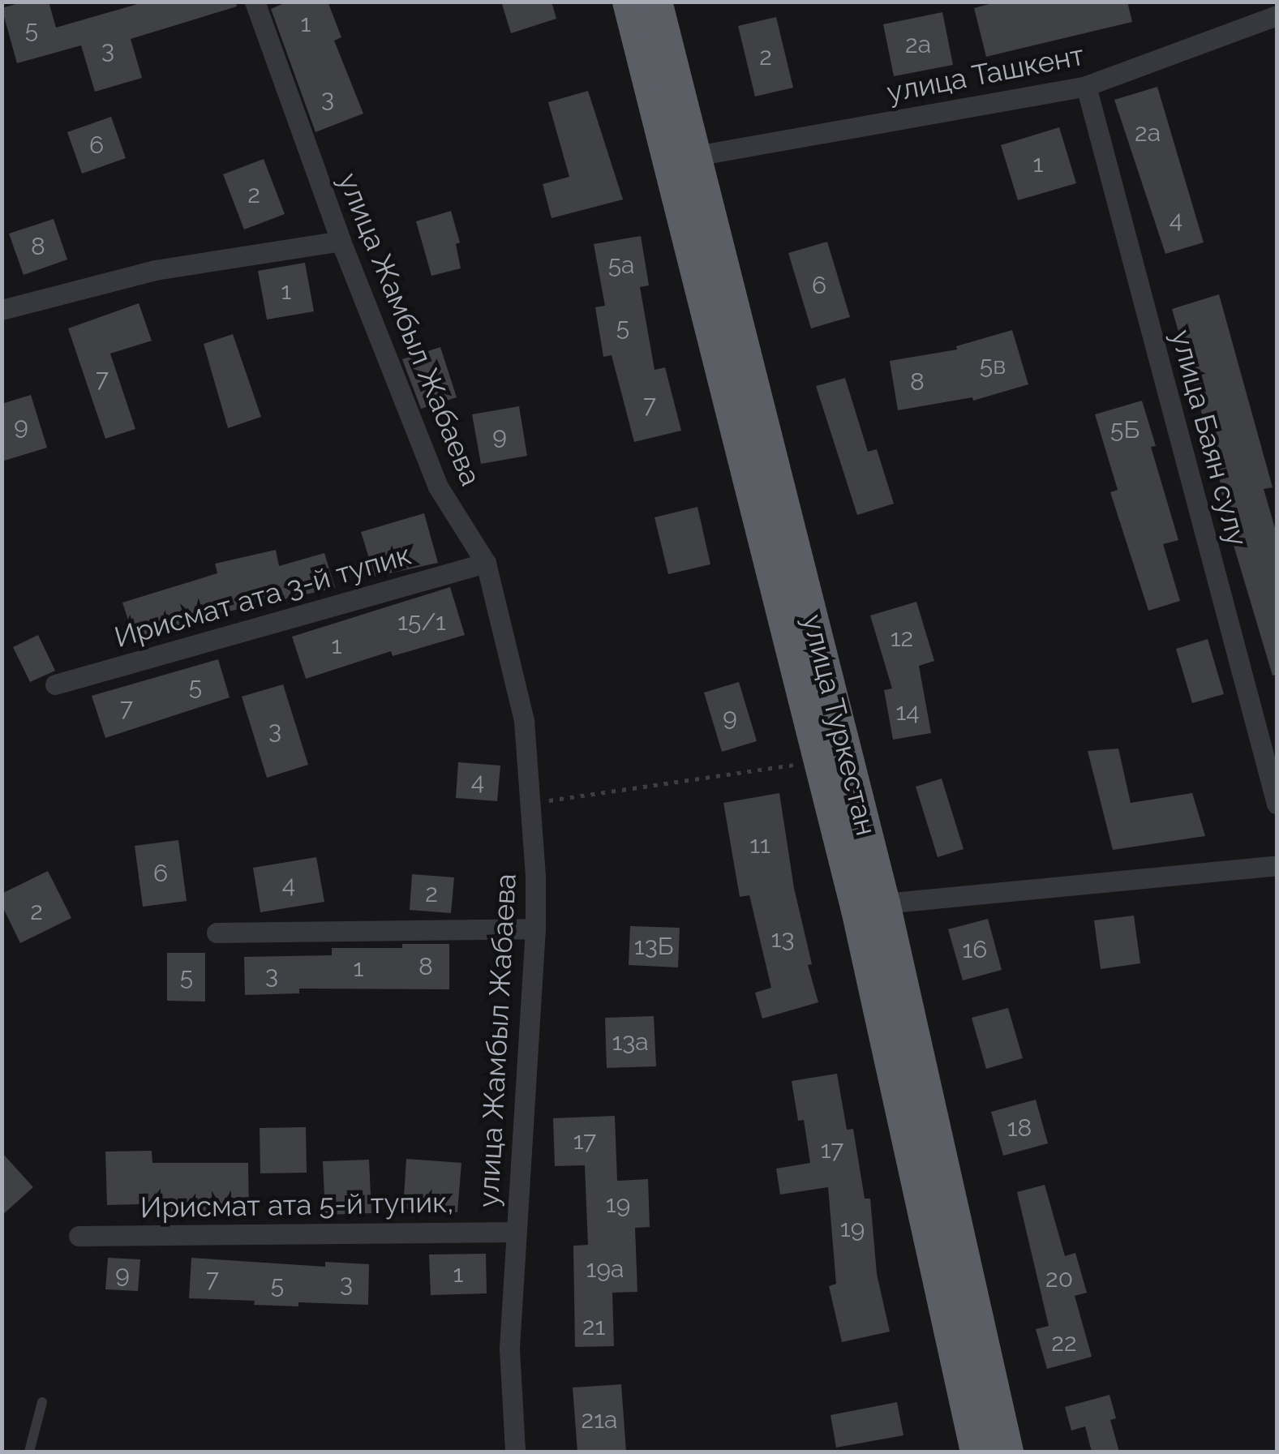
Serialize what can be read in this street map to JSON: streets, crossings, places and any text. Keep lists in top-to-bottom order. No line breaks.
{"streets":{"highway":["улица Туркестан"],"street":["улица Ташкент","улица Жамбыл Жабаева","улица Баян сулу","Ирисмат ата 3-й тупик","Ирисмат ата 5-й тупик,"]},"crossings":[["улица Ташкент","улица Баян сулу"],["улица Ташкент","улица Туркестан"],["улица Жамбыл Жабаева","Ирисмат ата 3-й тупик"],["улица Жамбыл Жабаева","Ирисмат ата 5-й тупик,"]],"house_numbers":["1","5","2а","3","2","3","2а","6","1","2","4","8","5а","6","1","5","5в","7","8","7","9","5Б","9","15/1","12","1","5","7","14","9","3","4","11","6","4","2","2","13","13Б","16","8","1","3","5","13а","18","17","17","19","19","19а","9","1","7","20","3","5","21","22","21а"]}
